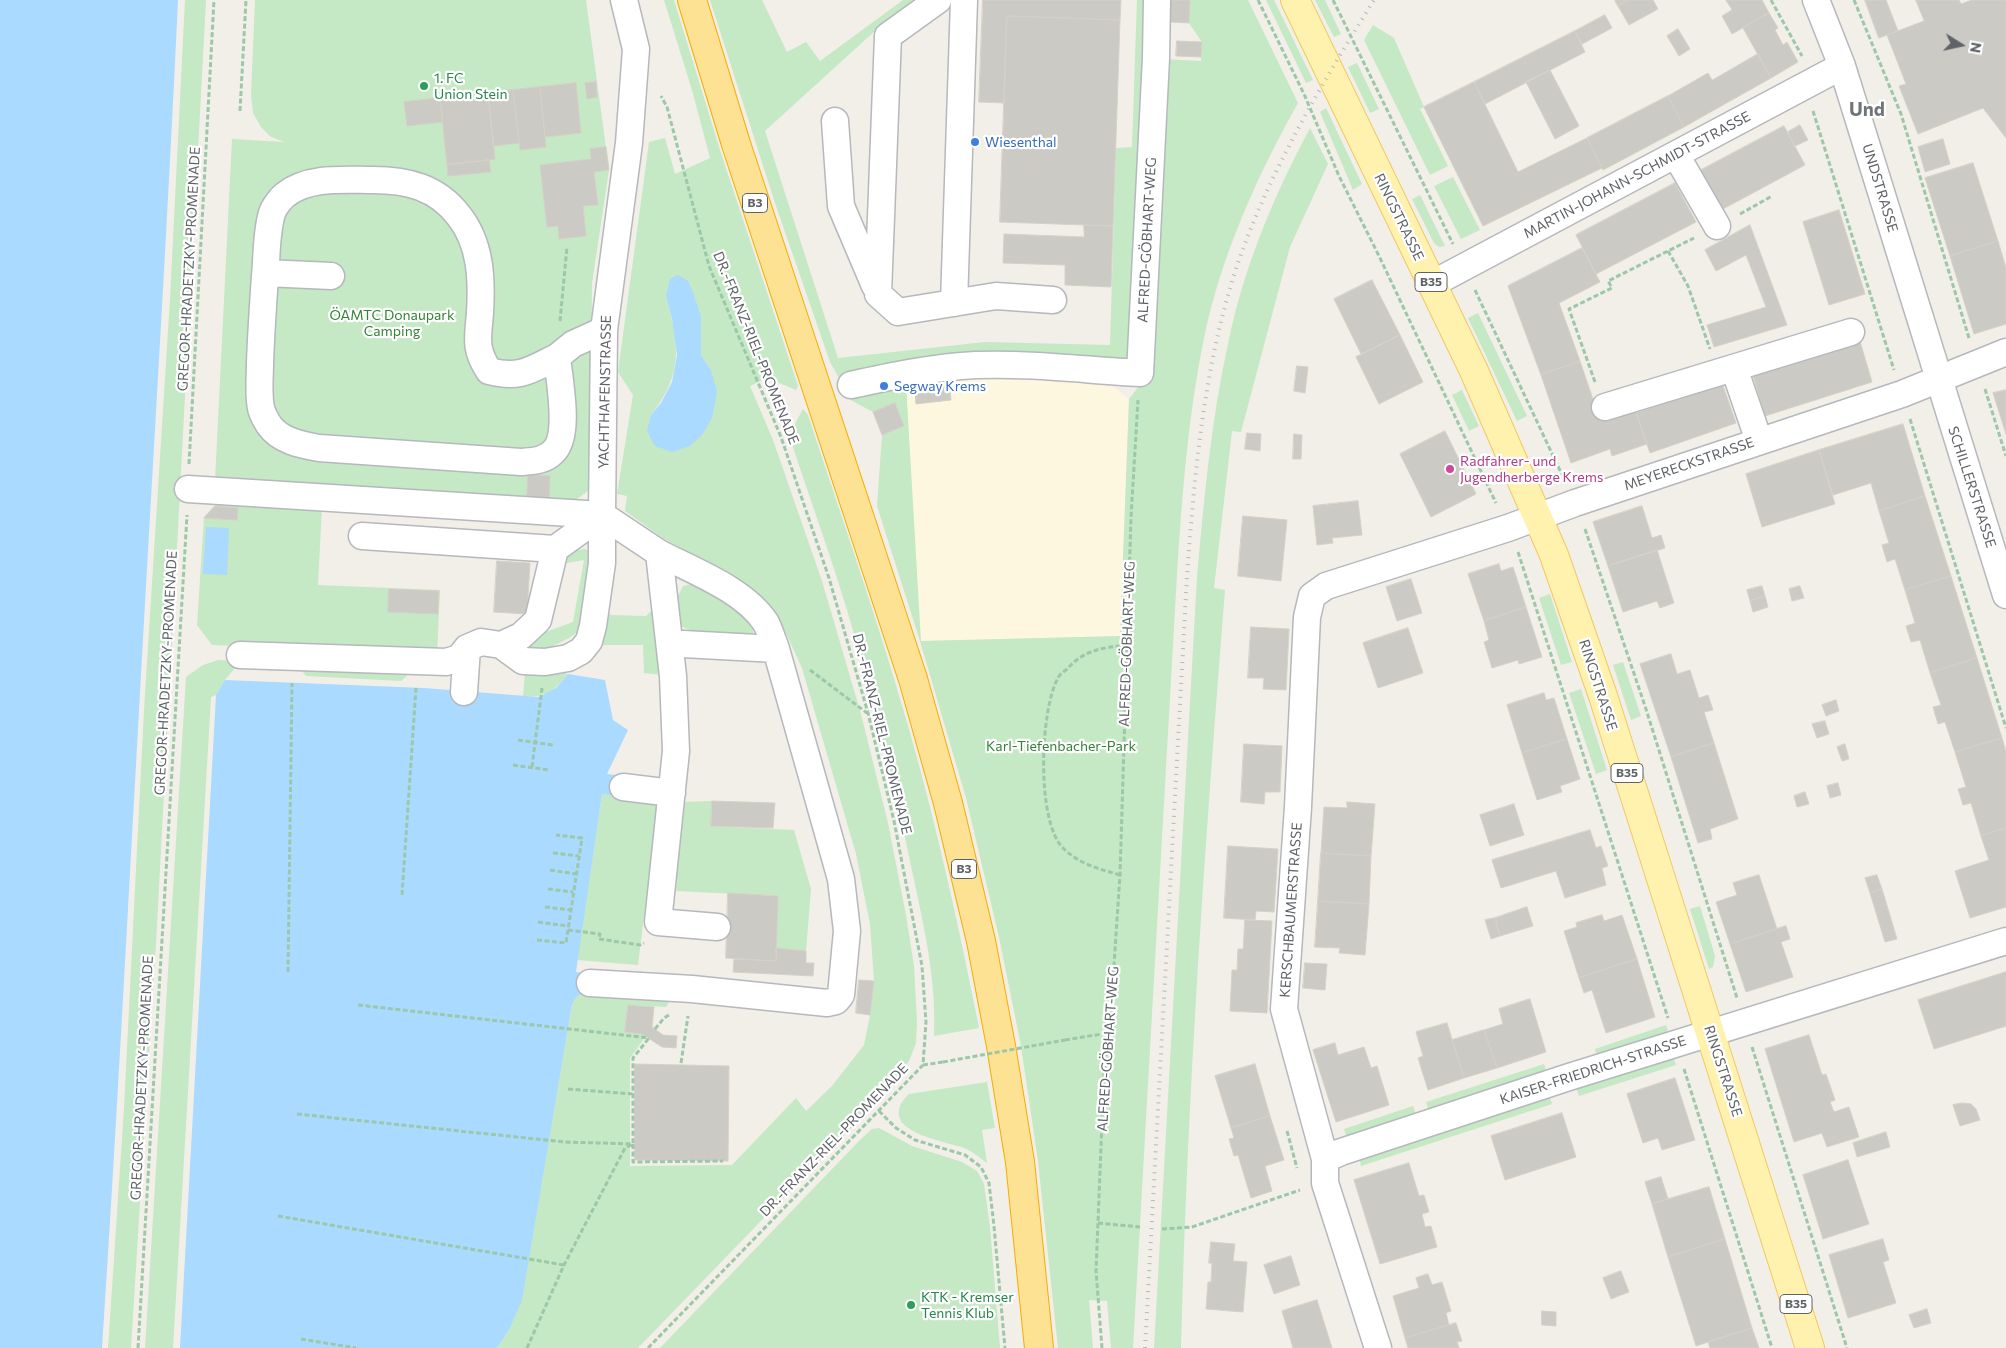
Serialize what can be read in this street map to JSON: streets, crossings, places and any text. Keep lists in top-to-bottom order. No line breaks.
{"streets":{"highway":["B3"],"main road":["RINGSTRASSE","B35"],"street":["MARTIN-JOHANN-SCHMIDT-STRASSE","UNDSTRASSE","ALFRED-GÖBHART-WEG","YACHTHAFENSTRASSE","MEYERECKSTRASSE","SCHILLERSTRASSE","KERSCHBAUMERSTRASSE","KAISER-FRIEDRICH-STRASSE"],"path":["GREGOR-HRADETZKY-PROMENADE","DR.-FRANZ-RIEL-PROMENADE"]},"crossings":[["MARTIN-JOHANN-SCHMIDT-STRASSE","UNDSTRASSE"],["MARTIN-JOHANN-SCHMIDT-STRASSE","RINGSTRASSE"],["UNDSTRASSE","MEYERECKSTRASSE"],["UNDSTRASSE","SCHILLERSTRASSE"],["RINGSTRASSE","MEYERECKSTRASSE"],["RINGSTRASSE","KAISER-FRIEDRICH-STRASSE"],["MEYERECKSTRASSE","SCHILLERSTRASSE"],["MEYERECKSTRASSE","KERSCHBAUMERSTRASSE"],["KERSCHBAUMERSTRASSE","KAISER-FRIEDRICH-STRASSE"]],"districts":["Und"],"parks":["ÖAMTC Donaupark Camping","Karl-Tiefenbacher-Park"],"places":["1. FC Union Stein","Wiesenthal","Segway Krems","Radfahrer- und Jugendherberge Krems","KTK - Kremser Tennis Klub"],"north":"right"}
